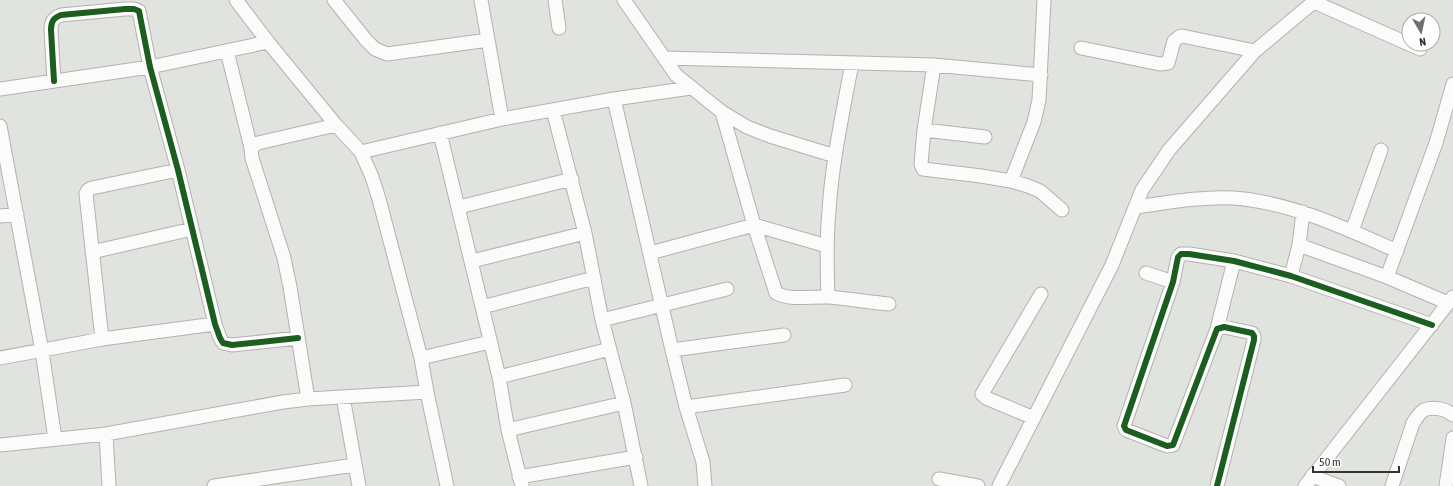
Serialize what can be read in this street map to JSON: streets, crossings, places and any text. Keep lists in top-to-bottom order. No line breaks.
{"scale_bar":"50 m","north":"bottom"}
